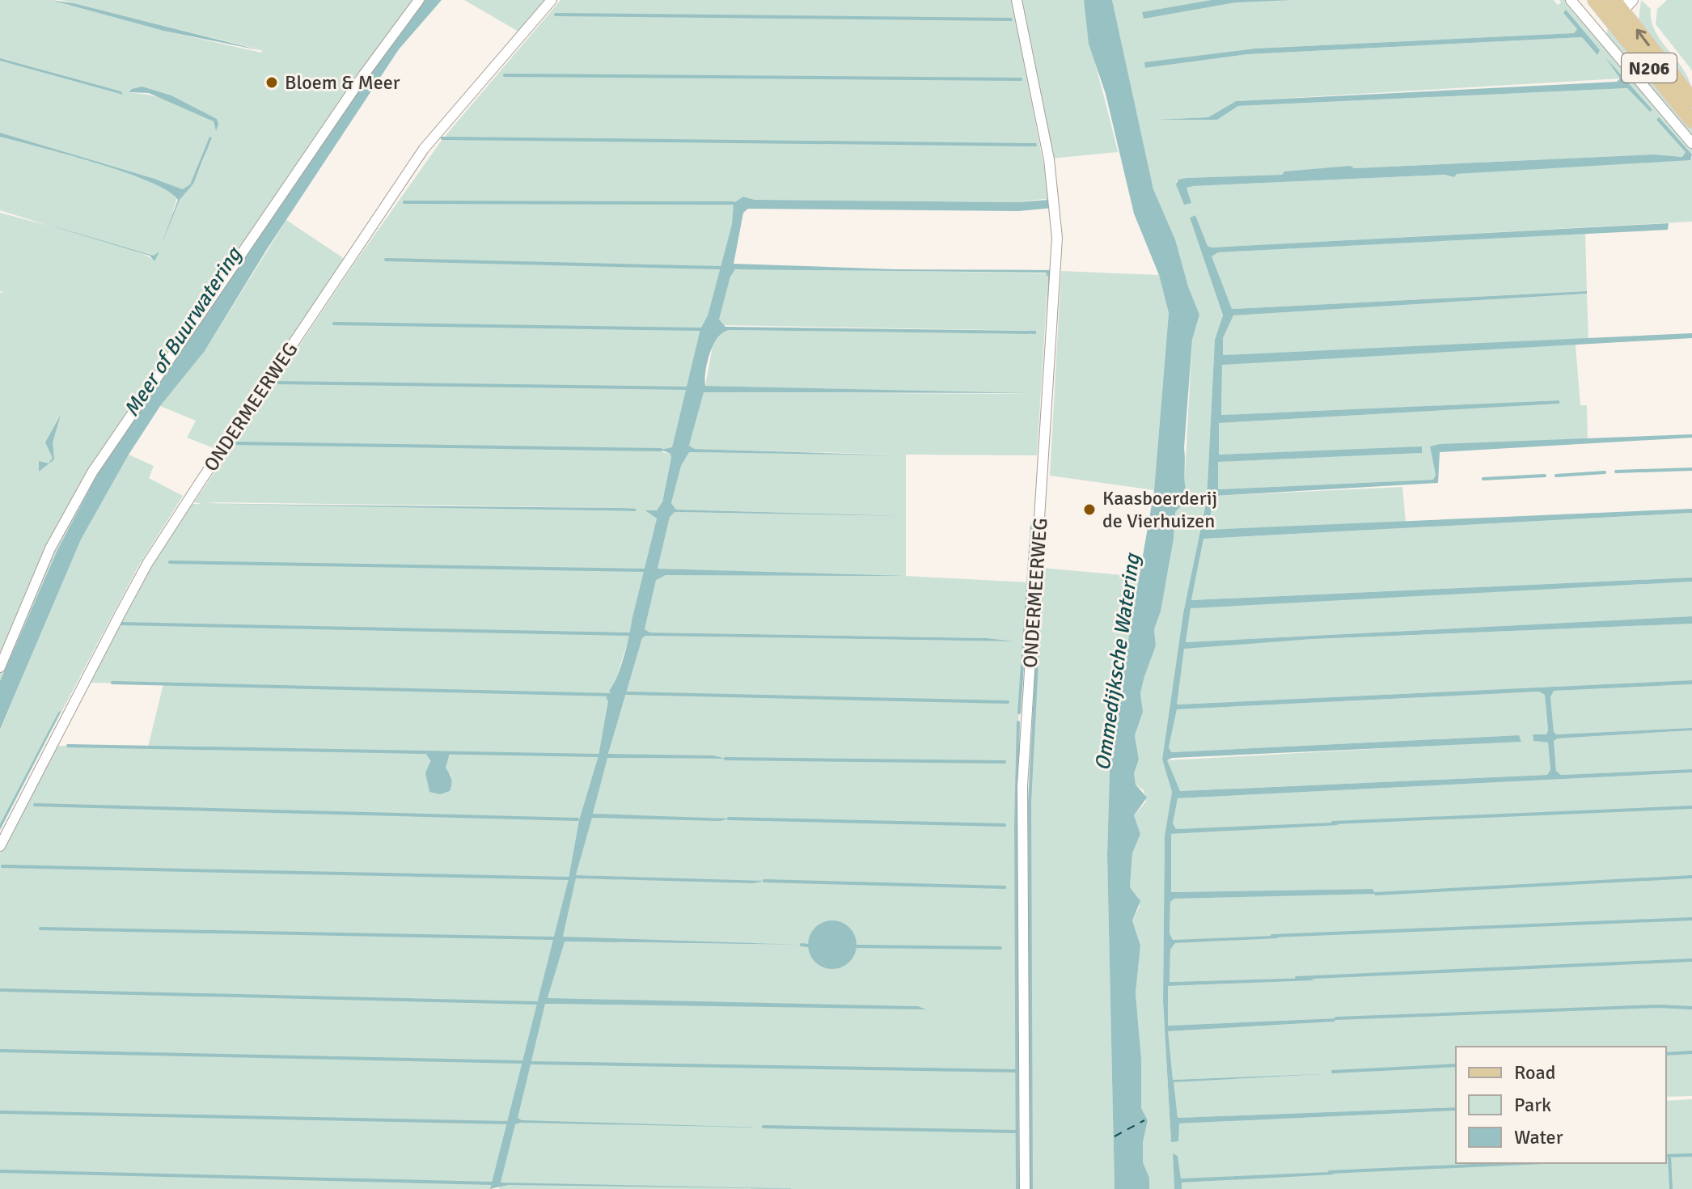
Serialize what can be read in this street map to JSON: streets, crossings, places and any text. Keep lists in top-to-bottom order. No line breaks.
{"streets":{"main road":["N206"],"street":["ONDERMEERWEG"]},"water":["Meer of Buurwatering","Ommedijksche Watering"],"places":["Bloem & Meer","Kaasboerderij de Vierhuizen"],"legend":["Road","Park","Water"]}
